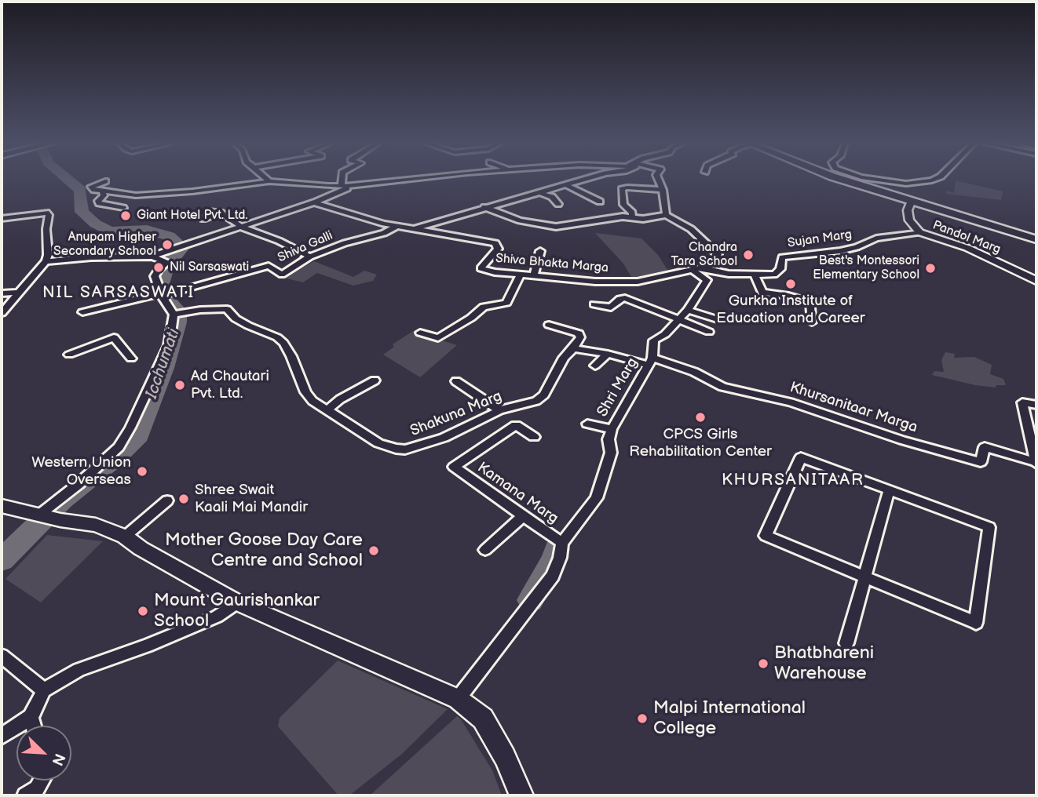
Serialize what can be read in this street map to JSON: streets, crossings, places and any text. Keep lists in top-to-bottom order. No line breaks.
{"streets":{"street":["Pandol Marg","Sujan Marg","Shiva Galli","Shiva Bhakta Marga","Shri Marg","Khursanitaar Marga","Shakuna Marg","Kamana Marg"]},"crossings":[["Pandol Marg","Sujan Marg"],["Sujan Marg","Shiva Bhakta Marga"],["Shiva Bhakta Marga","Shri Marg"],["Shri Marg","Khursanitaar Marga"],["Shri Marg","Kamana Marg"]],"districts":["NIL SARSASWATI","KHURSANITAAR"],"water":["Icchumati"],"places":["Giant Hotel Pvt. Ltd.","Anupam Higher Secondary School","Chandra Tara School","Nil Sarsaswati","Best's Montessori Elementary School","Gurkha Institute of Education and Career","Ad Chautari Pvt. Ltd.","CPCS Girls Rehabilitation Center","Western Union Overseas","Shree Swait Kaali Mai Mandir","Mother Goose Day Care Centre and School","Mount Gaurishankar School","Bhatbhareni Warehouse","Malpi International College"],"north":"bottom right"}
